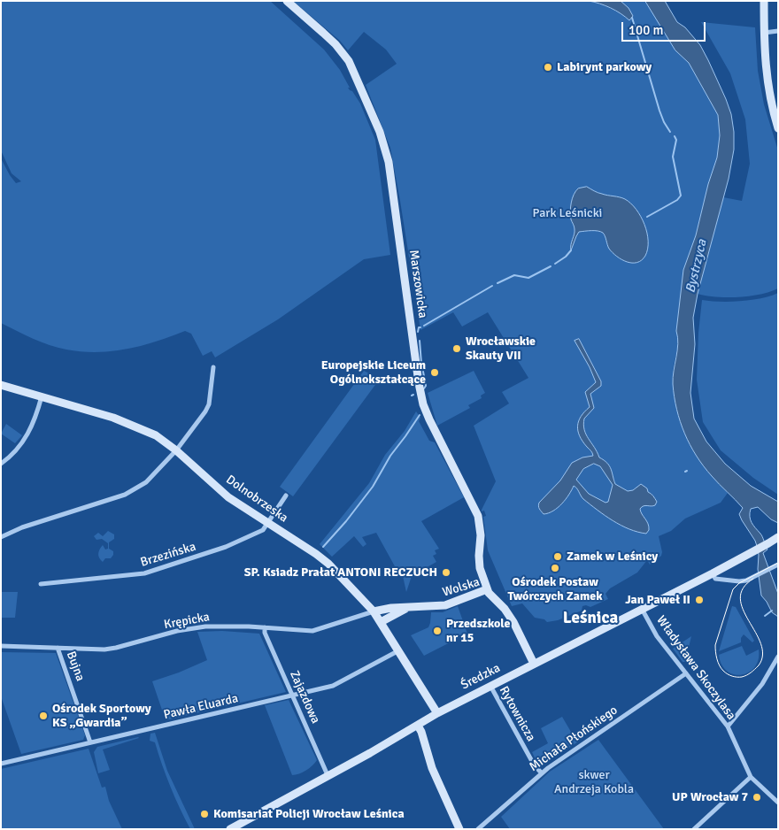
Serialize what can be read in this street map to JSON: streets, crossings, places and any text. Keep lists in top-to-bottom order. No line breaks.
{"streets":{"street":["Marszowicka","Dolnobrzeska","Brzezińska","Wolska","Krępicka","Bujna","Władysława Skoczylasa","Średzka","Zajazdowa","Pawła Eluarda","Rytownicza","Michała Płońskiego"]},"crossings":[["Marszowicka","Wolska"],["Dolnobrzeska","Brzezińska"],["Dolnobrzeska","Wolska"],["Dolnobrzeska","Krępicka"],["Dolnobrzeska","Średzka"],["Dolnobrzeska","Pawła Eluarda"],["Wolska","Krępicka"],["Wolska","Średzka"],["Krępicka","Bujna"],["Krępicka","Zajazdowa"],["Bujna","Pawła Eluarda"],["Władysława Skoczylasa","Średzka"],["Władysława Skoczylasa","Michała Płońskiego"],["Średzka","Zajazdowa"],["Średzka","Rytownicza"],["Zajazdowa","Pawła Eluarda"],["Rytownicza","Michała Płońskiego"]],"districts":["Leśnica"],"water":["Bystrzyca"],"parks":["Park Leśnicki","skwer Andrzeja Kobla"],"places":["Labirynt parkowy","Wrocławskie Skauty VII","Europejskie Liceum Ogólnokształcące","Zamek w Leśnicy","Ośrodek Postaw Twórczych Zamek","SP. Ksiadz Prałat ANTONI RECZUCH","Jan Paweł II","Przedszkole nr 15","Ośrodek Sportowy KS „Gwardia”","UP Wrocław 7","Komisariat Policji Wrocław Leśnica"],"scale_bar":"100 m"}
